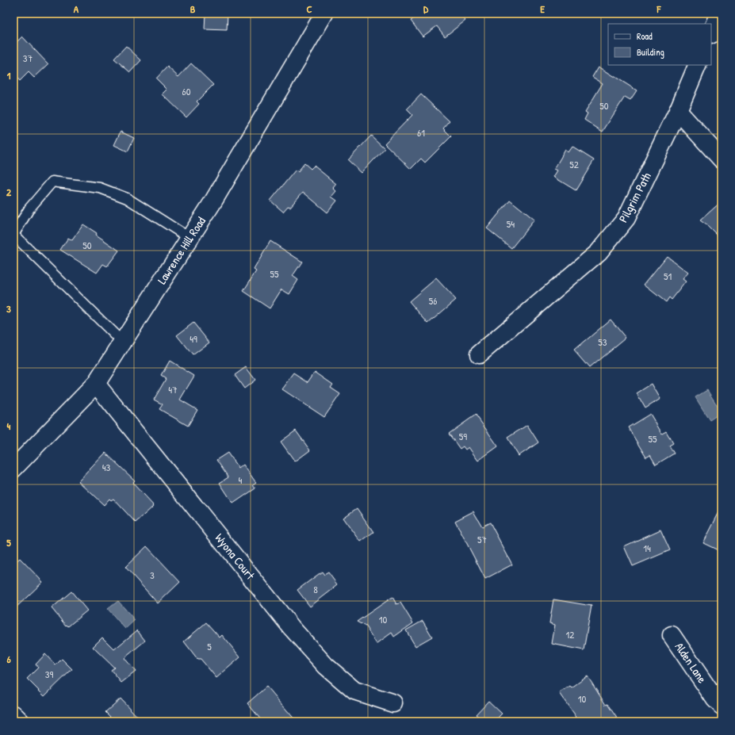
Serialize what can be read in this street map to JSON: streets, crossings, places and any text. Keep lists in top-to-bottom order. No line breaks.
{"streets":{"street":["Pilgrim Path","Lawrence Hill Road","Wyona Court","Alden Lane"]},"crossings":[["Lawrence Hill Road","Wyona Court"]],"house_numbers":["37","60","50","61","52","54","50","55","51","56","49","53","47","59","55","43","4","57","14","3","8","10","12","5","39","10"],"legend":["Road","Building"],"grid":{"columns":["A","B","C","D","E","F"],"rows":["1","2","3","4","5","6"]}}
